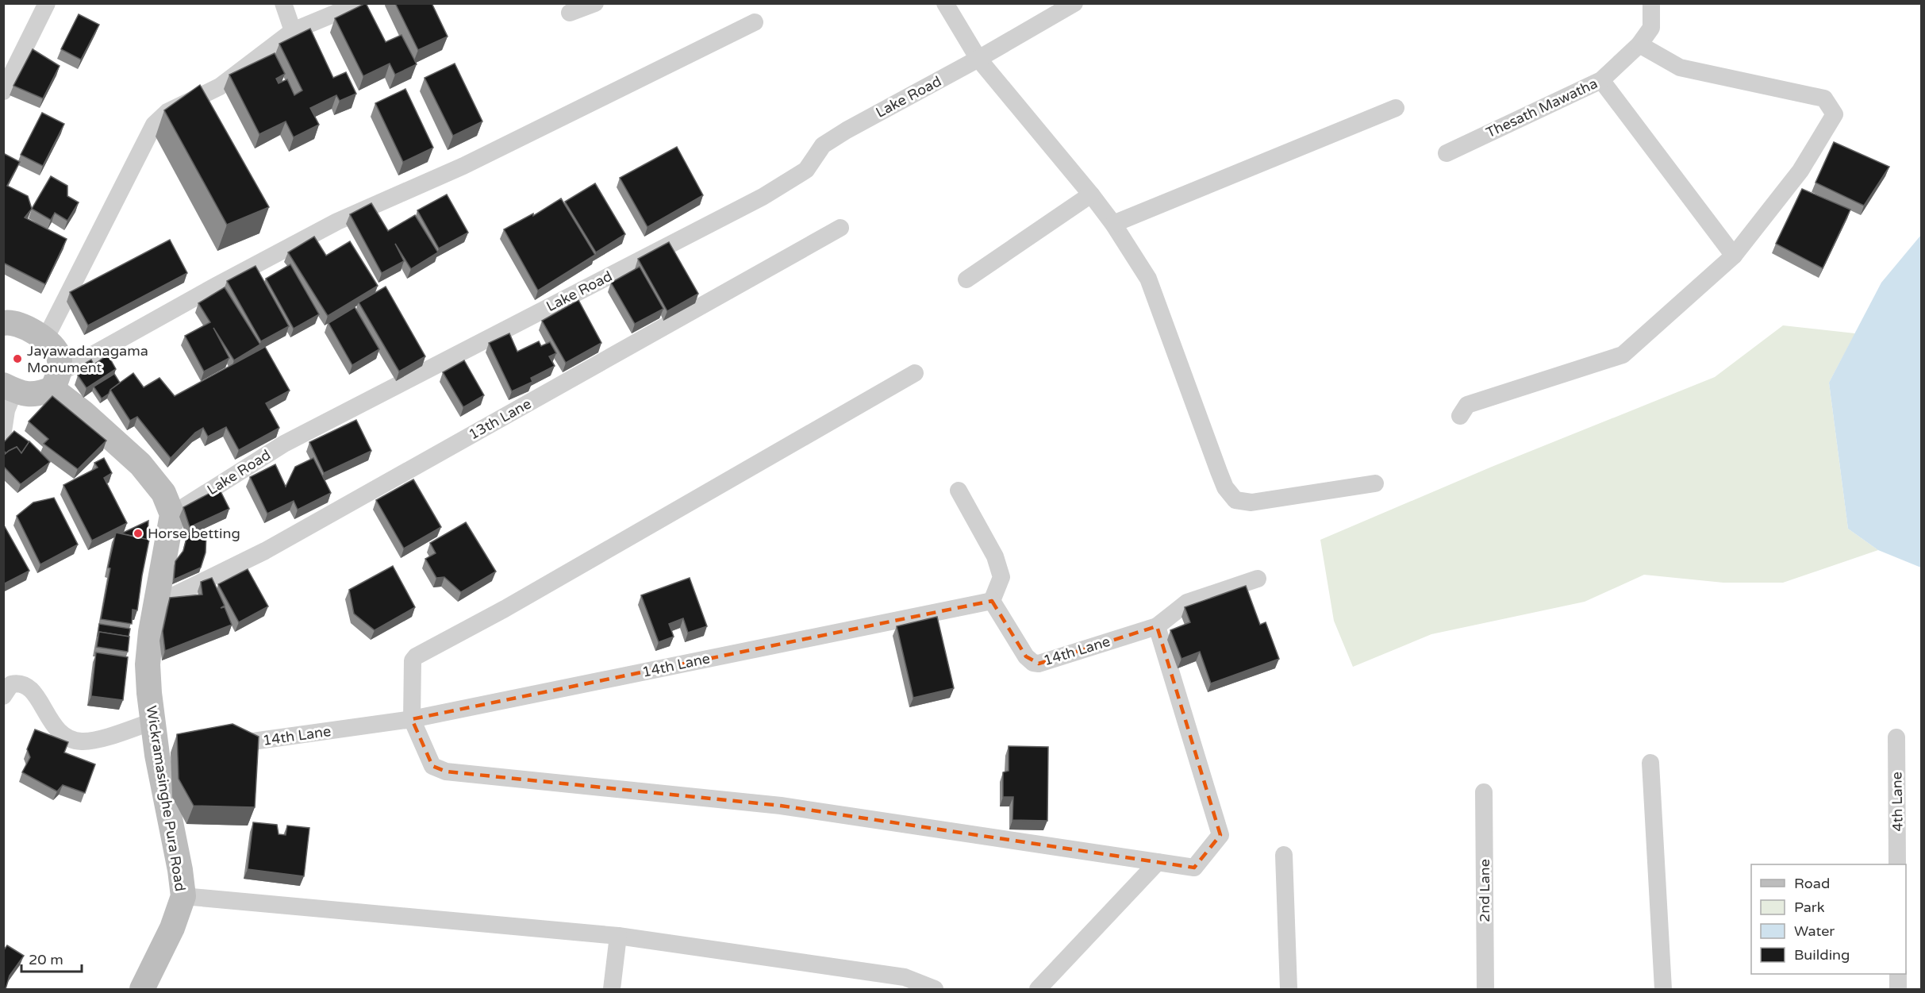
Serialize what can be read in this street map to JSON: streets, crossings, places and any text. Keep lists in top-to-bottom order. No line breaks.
{"streets":{"street":["Lake Road","Thesath Mawatha","13th Lane","14th Lane","Wickramasinghe Pura Road","4th Lane","2nd Lane"]},"crossings":[["Lake Road","Wickramasinghe Pura Road"],["13th Lane","Wickramasinghe Pura Road"]],"places":["Jayawadanagama Monument","Horse betting"],"legend":["Road","Park","Water","Building"],"scale_bar":"20 m"}
